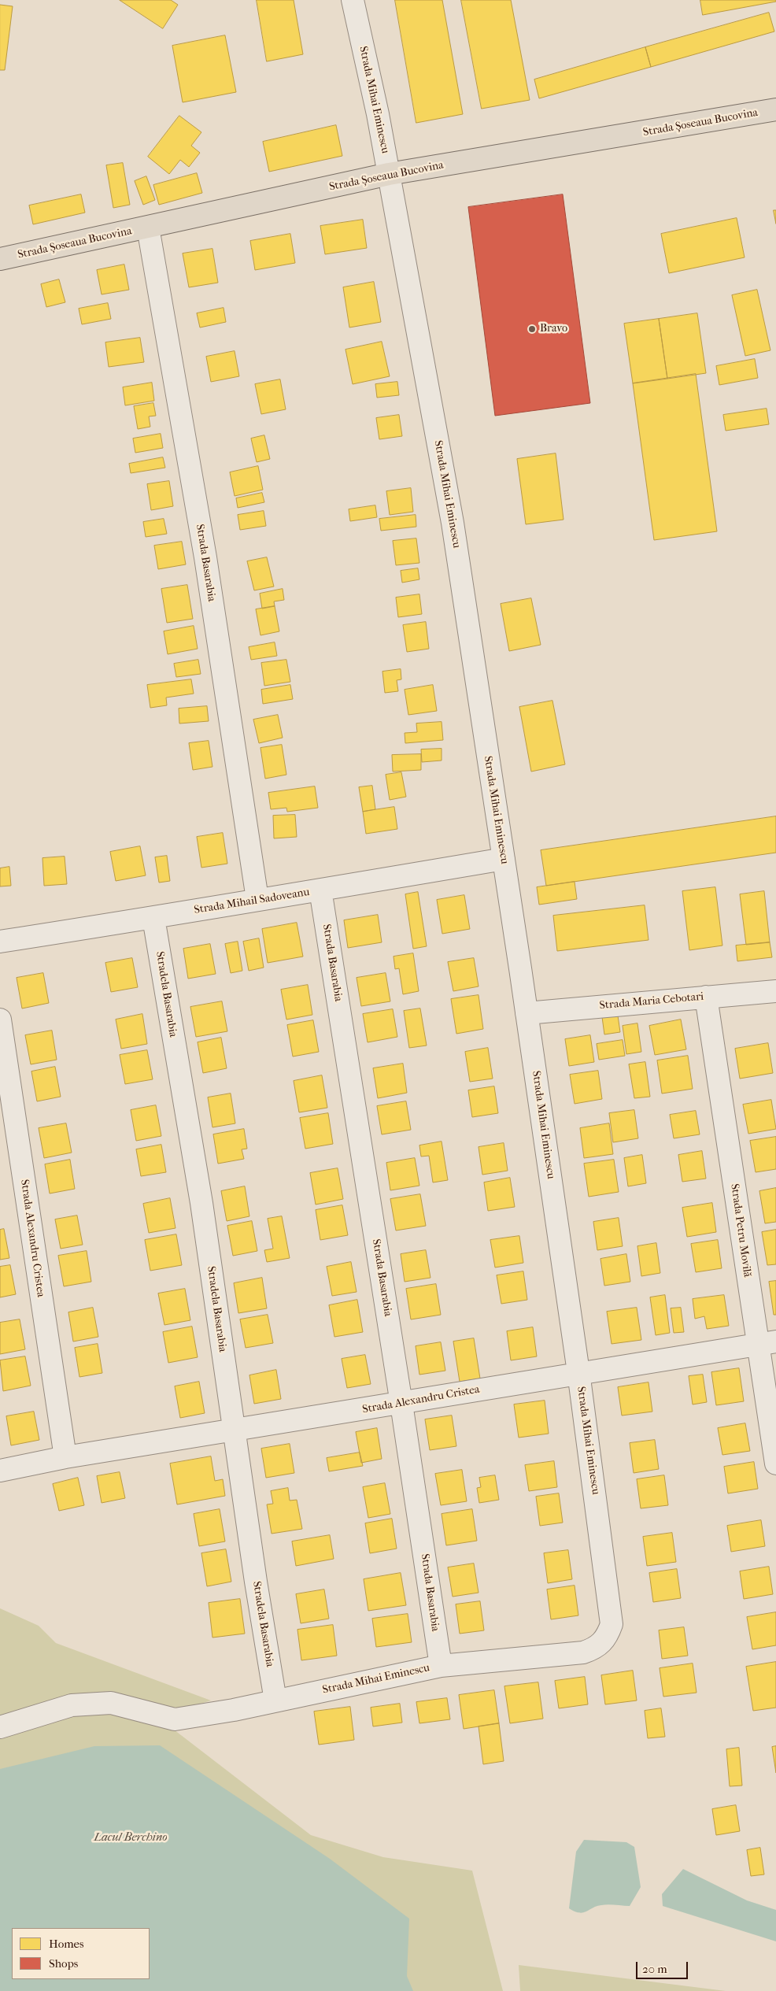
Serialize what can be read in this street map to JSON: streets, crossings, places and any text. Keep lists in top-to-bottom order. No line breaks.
{"streets":{"main road":["Strada Șoseaua Bucovina"],"street":["Strada Mihai Eminescu","Strada Basarabia","Strada Mihail Sadoveanu","Stradela Basarabia","Strada Maria Cebotari","Strada Petru Movilă","Strada Alexandru Cristea"]},"crossings":[["Strada Mihai Eminescu","Strada Șoseaua Bucovina"],["Strada Mihai Eminescu","Strada Basarabia"],["Strada Mihai Eminescu","Strada Mihail Sadoveanu"],["Strada Mihai Eminescu","Stradela Basarabia"],["Strada Mihai Eminescu","Strada Maria Cebotari"],["Strada Mihai Eminescu","Strada Alexandru Cristea"],["Strada Șoseaua Bucovina","Strada Basarabia"],["Strada Basarabia","Strada Mihail Sadoveanu"],["Strada Basarabia","Strada Alexandru Cristea"],["Strada Mihail Sadoveanu","Stradela Basarabia"],["Stradela Basarabia","Strada Alexandru Cristea"],["Strada Maria Cebotari","Strada Petru Movilă"],["Strada Petru Movilă","Strada Alexandru Cristea"]],"water":["Lacul Berchino"],"places":["Bravo"],"legend":["Homes","Shops"],"scale_bar":"20 m"}
